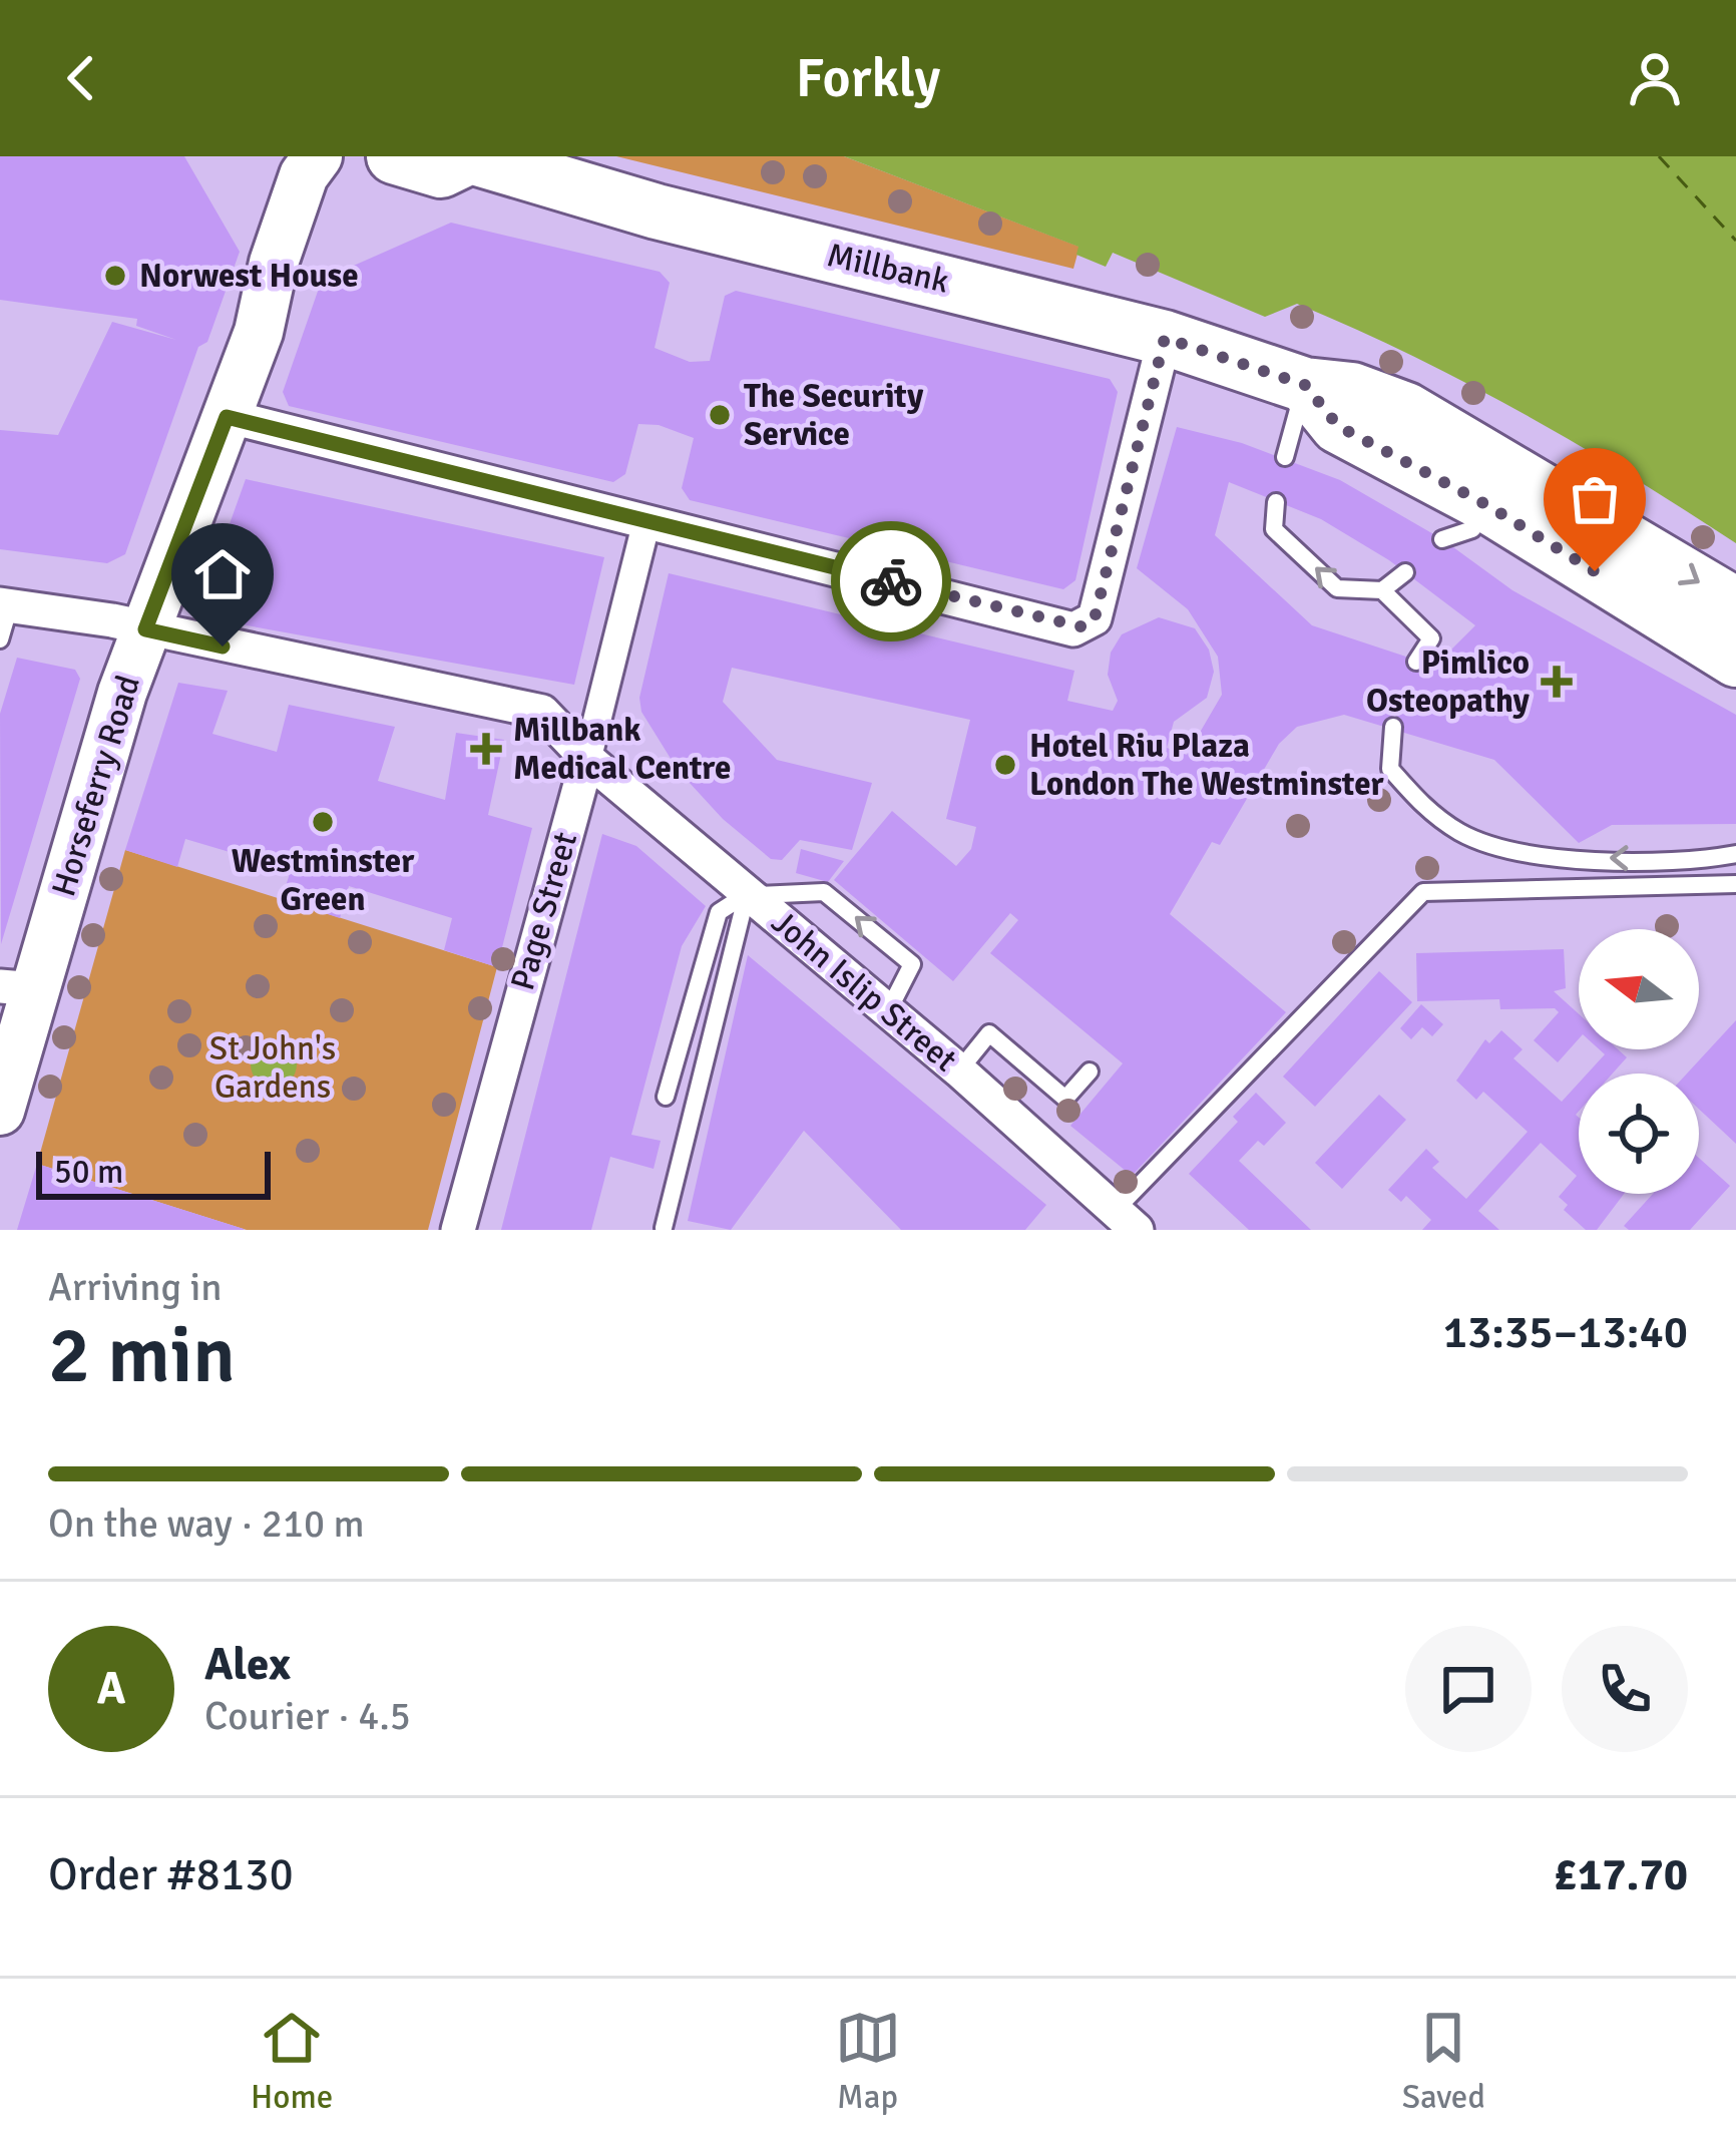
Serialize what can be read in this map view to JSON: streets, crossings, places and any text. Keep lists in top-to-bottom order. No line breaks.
{"streets":{"main road":["Millbank","Horseferry Road"],"street":["Page Street","John Islip Street"]},"crossings":[["Horseferry Road","John Islip Street"],["Page Street","John Islip Street"]],"parks":["St John's Gardens"],"places":{"other":["Norwest House","The Security Service","Hotel Riu Plaza London The Westminster","Westminster Green"],"health":["Pimlico Osteopathy","Millbank Medical Centre"]},"scale_bar":"50 m","north":"left","page":{"header":"Forkly","scale":"50 m","heading":["2 min","Arriving in","13:35–13:40"],"panel":["Alex","Courier · 4.5","Order #8130","£17.70"],"bar":"On the way · 210 m","round":"A","tabs":["Home","Map","Saved"]}}
